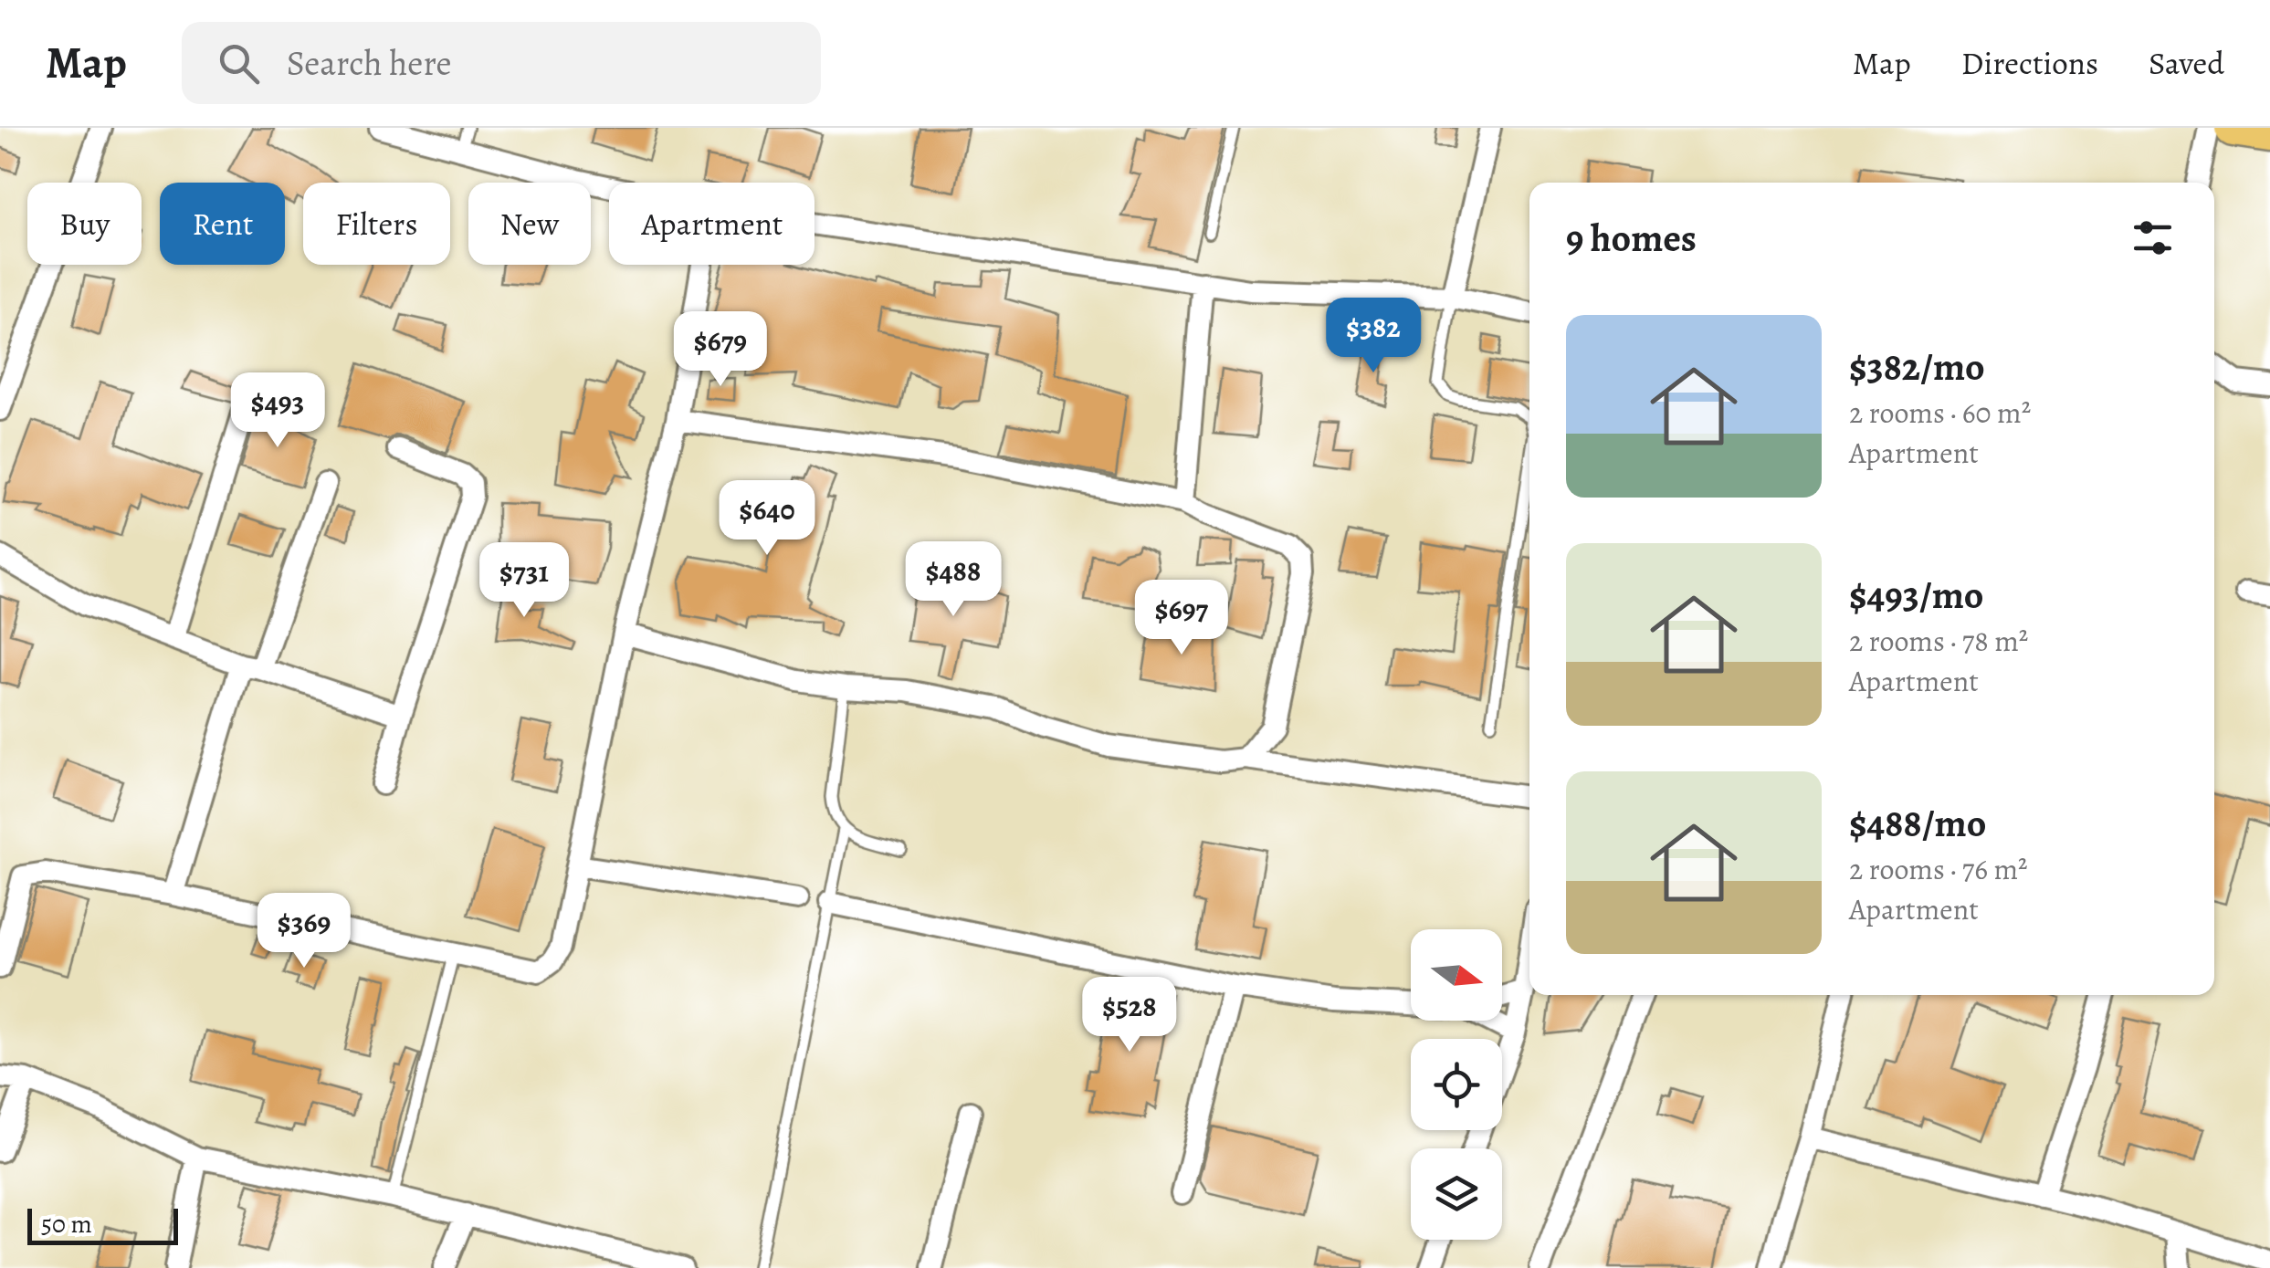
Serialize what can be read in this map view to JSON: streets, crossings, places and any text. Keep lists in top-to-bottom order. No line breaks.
{"scale_bar":"50 m","north":"right","page":{"header":"Map","search":"Search here","nav":["Map","Directions","Saved"],"chip":["Buy","Rent","Filters","New","Apartment"],"heading":"9 homes","list":[{"name":"$382/mo","note":"2 rooms · 60 m² · Apartment"},{"name":"$493/mo","note":"2 rooms · 78 m² · Apartment"},{"name":"$488/mo","note":"2 rooms · 76 m² · Apartment"}],"price":["$382","$679","$493","$640","$488","$731","$697","$369","$528"],"scale":"50 m"}}
